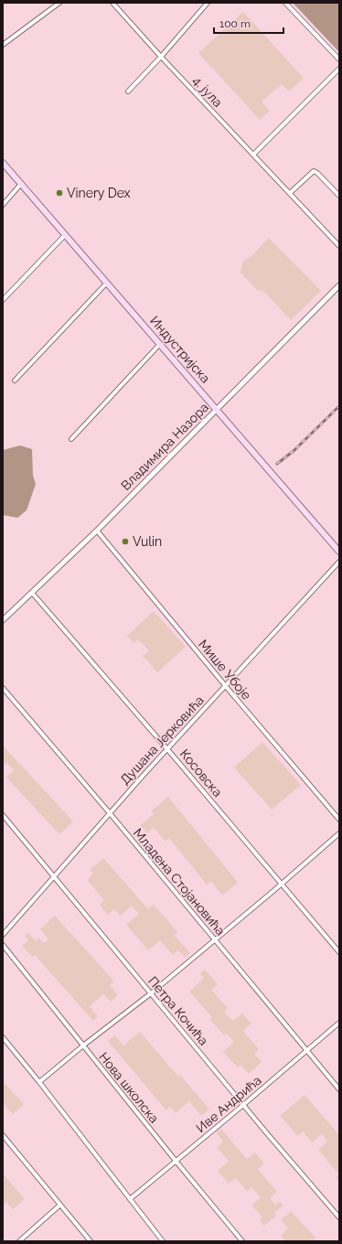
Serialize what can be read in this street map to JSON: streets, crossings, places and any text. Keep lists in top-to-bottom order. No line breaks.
{"streets":{"main road":["Индустријска"],"street":["4. јула","Владимира Назора","Мише Убоје","Душана Јерковића","Косовска","Младена Стојановића","Петра Кочића","Нова школска","Иве Андрића"]},"crossings":[["Индустријска","Владимира Назора"],["Владимира Назора","Мише Убоје"],["Владимира Назора","Косовска"],["Мише Убоје","Душана Јерковића"],["Душана Јерковића","Косовска"],["Душана Јерковића","Младена Стојановића"],["Душана Јерковића","Петра Кочића"],["Младена Стојановића","Иве Андрића"],["Петра Кочића","Иве Андрића"],["Нова школска","Иве Андрића"]],"places":["Vinery Dex","Vulin"],"scale_bar":"100 m"}
